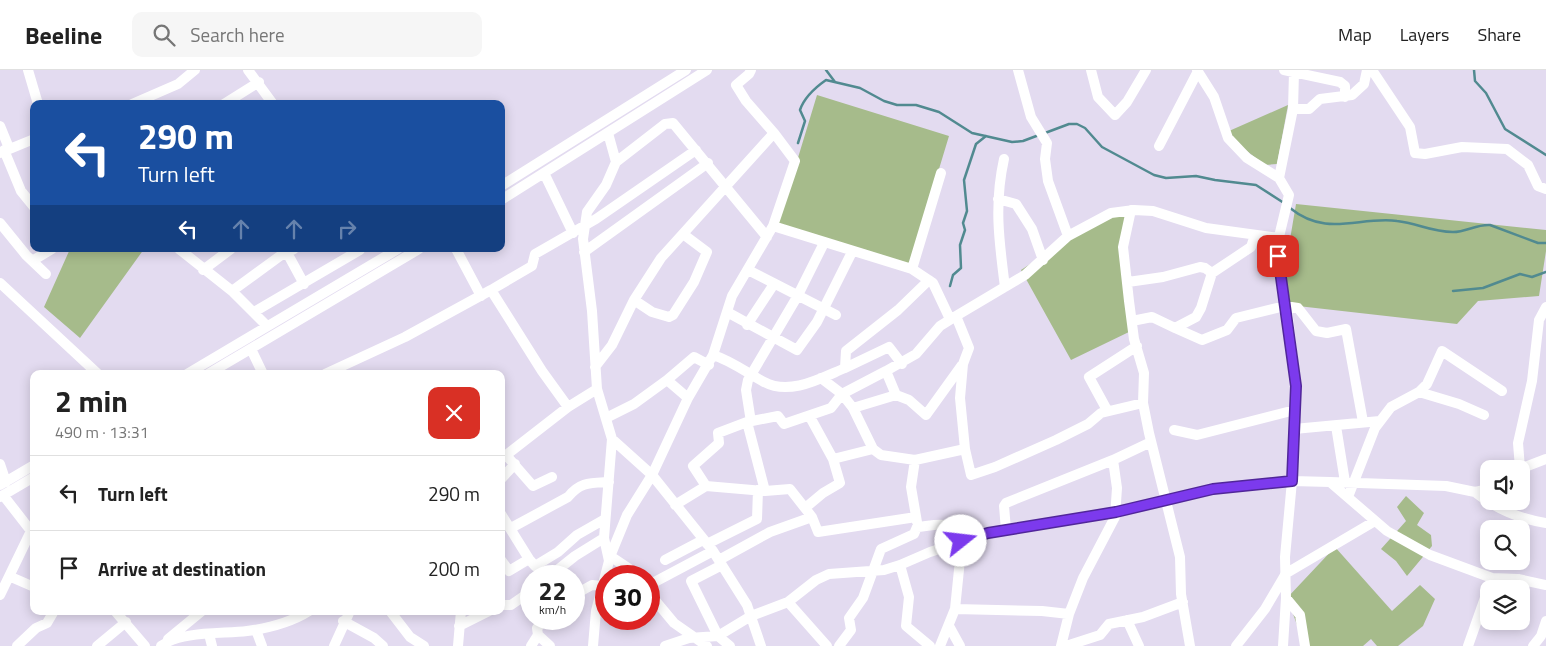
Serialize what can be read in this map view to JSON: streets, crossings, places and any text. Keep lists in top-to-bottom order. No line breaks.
{"page":{"header":"Beeline","search":"Search here","nav":["Map","Layers","Share"],"turn":["290 m","Turn left"],"heading":["2 min","490 m · 13:31"],"list":[{"name":"Turn left","value":"290 m"},{"name":"Arrive at destination","value":"200 m"}],"speed":"22 km/h","limit":"30"}}
